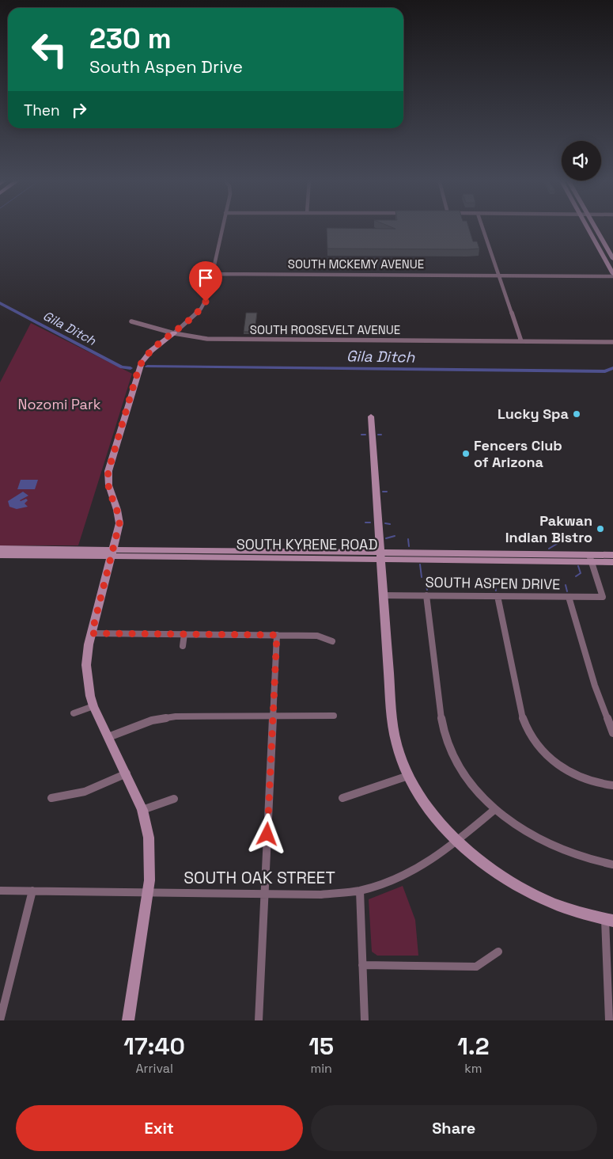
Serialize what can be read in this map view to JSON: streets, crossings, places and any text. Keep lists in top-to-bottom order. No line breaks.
{"streets":{"street":["SOUTH MCKEMY AVENUE","SOUTH ROOSEVELT AVENUE","SOUTH KYRENE ROAD","SOUTH ASPEN DRIVE","SOUTH OAK STREET"]},"crossings":[["SOUTH KYRENE ROAD","SOUTH ASPEN DRIVE"]],"water":["Gila Ditch"],"parks":["Nozomi Park"],"places":["Lucky Spa","Fencers Club of Arizona","Pakwan Indian Bistro"],"page":{"turn":["230 m","South Aspen Drive"],"then":"Then","eta":["17:40","Arrival","15","min","1.2","km"],"buttons":["Exit","Share"]}}
